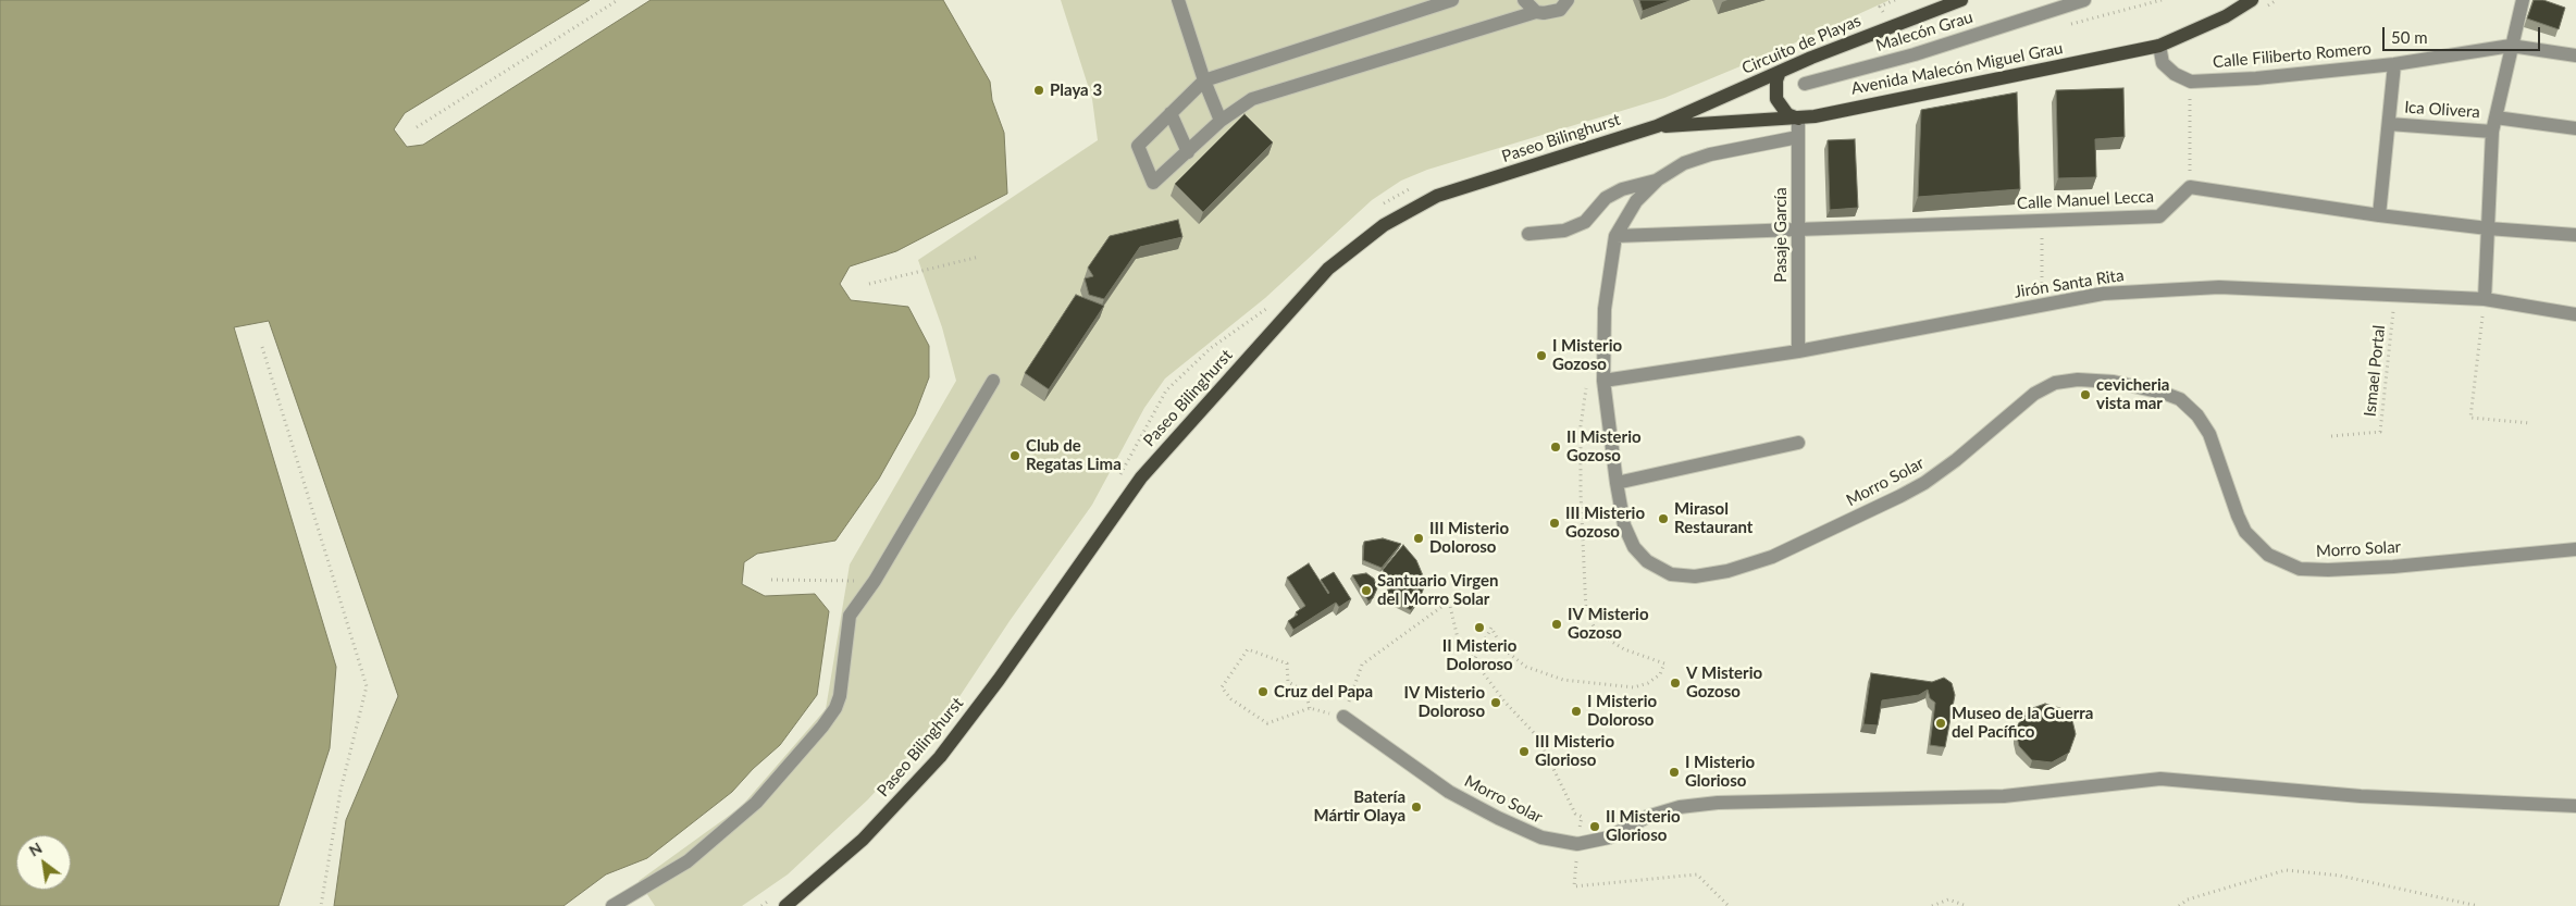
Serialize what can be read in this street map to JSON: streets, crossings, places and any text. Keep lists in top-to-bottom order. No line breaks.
{"streets":{"main road":["Circuito de Playas","Avenida Malecón Miguel Grau","Paseo Bilinghurst"],"street":["Malecón Grau","Calle Filiberto Romero","Ica Olivera","Calle Manuel Lecca","Pasaje García","Jirón Santa Rita","Morro Solar"],"path":["Ismael Portal"]},"crossings":[["Circuito de Playas","Avenida Malecón Miguel Grau"],["Circuito de Playas","Paseo Bilinghurst"],["Avenida Malecón Miguel Grau","Paseo Bilinghurst"],["Avenida Malecón Miguel Grau","Pasaje García"],["Calle Manuel Lecca","Pasaje García"],["Calle Manuel Lecca","Morro Solar"],["Pasaje García","Jirón Santa Rita"],["Pasaje García","Morro Solar"],["Jirón Santa Rita","Ismael Portal"],["Jirón Santa Rita","Morro Solar"]],"places":["Playa 3","I Misterio Gozoso","cevicheria vista mar","II Misterio Gozoso","Club de Regatas Lima","Mirasol Restaurant","III Misterio Gozoso","III Misterio Doloroso","Santuario Virgen del Morro Solar","IV Misterio Gozoso","II Misterio Doloroso","V Misterio Gozoso","Cruz del Papa","IV Misterio Doloroso","I Misterio Doloroso","Museo de la Guerra del Pacífico","III Misterio Glorioso","I Misterio Glorioso","Batería Mártir Olaya","II Misterio Glorioso"],"scale_bar":"50 m","north":"top left"}
